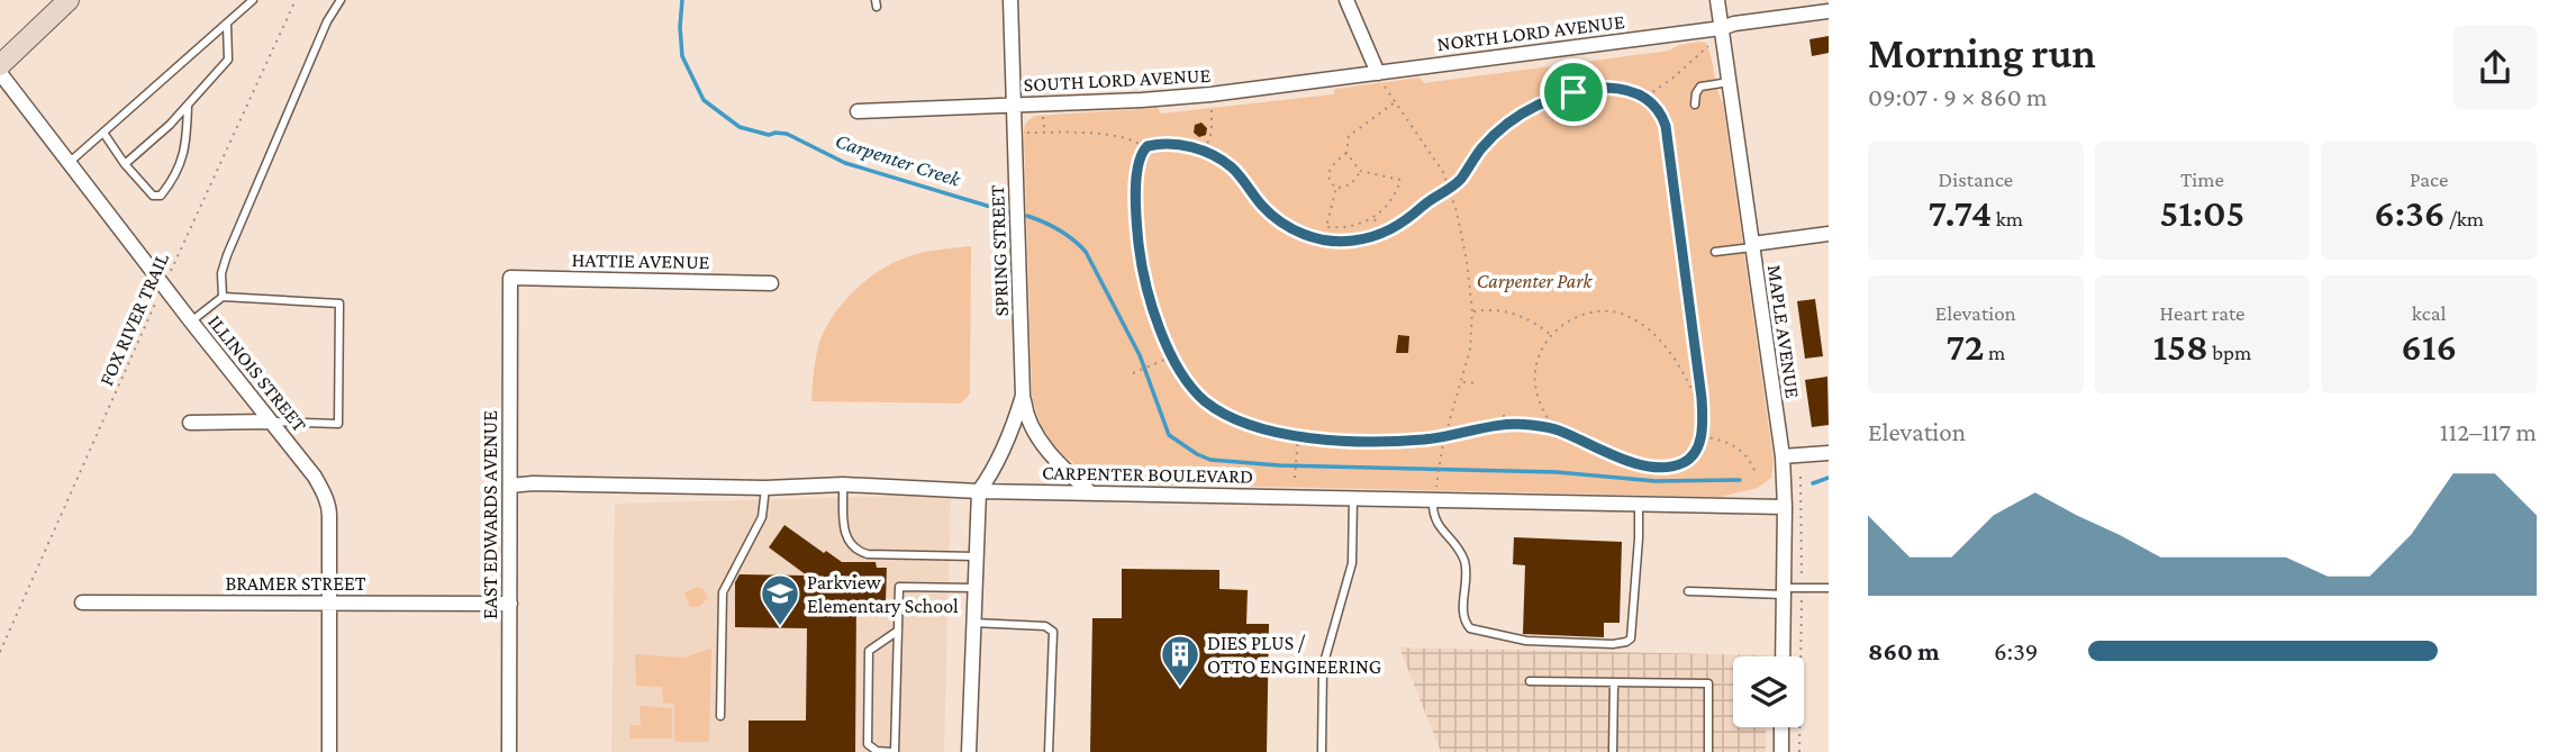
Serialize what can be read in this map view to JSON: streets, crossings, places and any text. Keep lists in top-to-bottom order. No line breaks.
{"streets":{"street":["NORTH LORD AVENUE","SOUTH LORD AVENUE","SPRING STREET","HATTIE AVENUE","MAPLE AVENUE","ILLINOIS STREET","CARPENTER BOULEVARD","EAST EDWARDS AVENUE","BRAMER STREET"],"path":["FOX RIVER TRAIL"]},"crossings":[["NORTH LORD AVENUE","SOUTH LORD AVENUE"],["NORTH LORD AVENUE","MAPLE AVENUE"],["SOUTH LORD AVENUE","SPRING STREET"],["SPRING STREET","CARPENTER BOULEVARD"],["HATTIE AVENUE","EAST EDWARDS AVENUE"],["FOX RIVER TRAIL","ILLINOIS STREET"],["MAPLE AVENUE","CARPENTER BOULEVARD"],["ILLINOIS STREET","BRAMER STREET"],["CARPENTER BOULEVARD","EAST EDWARDS AVENUE"],["EAST EDWARDS AVENUE","BRAMER STREET"]],"water":["Carpenter Creek"],"parks":["Carpenter Park"],"places":{"school or university":["Parkview Elementary School"],"building":["DIES PLUS / OTTO ENGINEERING"]},"page":{"heading":["Morning run","09:07 · 9 × 860 m"],"stats":[["Distance","7.74 km"],["Time","51:05"],["Pace","6:36 /km"],["Elevation","72 m"],["Heart rate","158 bpm"],["kcal","616"]],"chart":["Elevation","112–117 m"],"list":[{"name":"860 m","note":"6:39"}]}}
